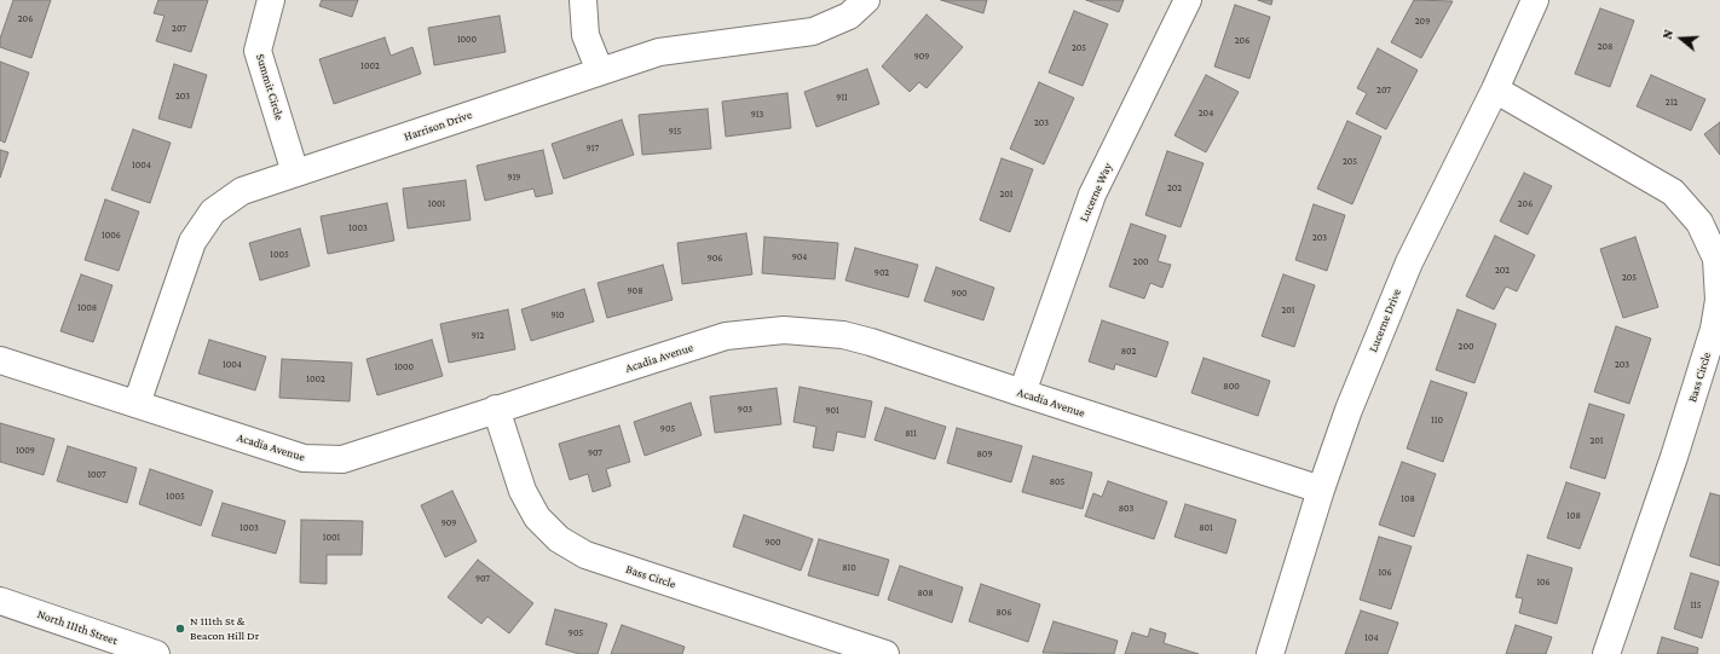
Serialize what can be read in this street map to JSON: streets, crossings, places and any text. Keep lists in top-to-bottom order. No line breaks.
{"streets":{"street":["Summit Circle","Harrison Drive","Lucerne Way","Lucerne Drive","Acadia Avenue","Bass Circle","North 111th Street"]},"crossings":[["Summit Circle","Harrison Drive"],["Harrison Drive","Acadia Avenue"],["Lucerne Way","Acadia Avenue"],["Lucerne Drive","Acadia Avenue"],["Lucerne Drive","Bass Circle"],["Acadia Avenue","Bass Circle"]],"places":["N 111th St & Beacon Hill Dr"],"house_numbers":["206","209","207","1000","206","208","205","909","1002","207","203","911","212","204","913","203","915","917","205","1004","919","202","201","1001","206","1003","1006","203","1005","904","906","200","202","902","205","908","900","1008","201","910","912","200","802","1004","203","1000","1002","800","903","901","110","905","811","201","1009","907","809","1007","805","1005","108","803","108","909","1003","801","1001","900","810","106","907","106","808","115","806","905","104"],"north":"left"}
